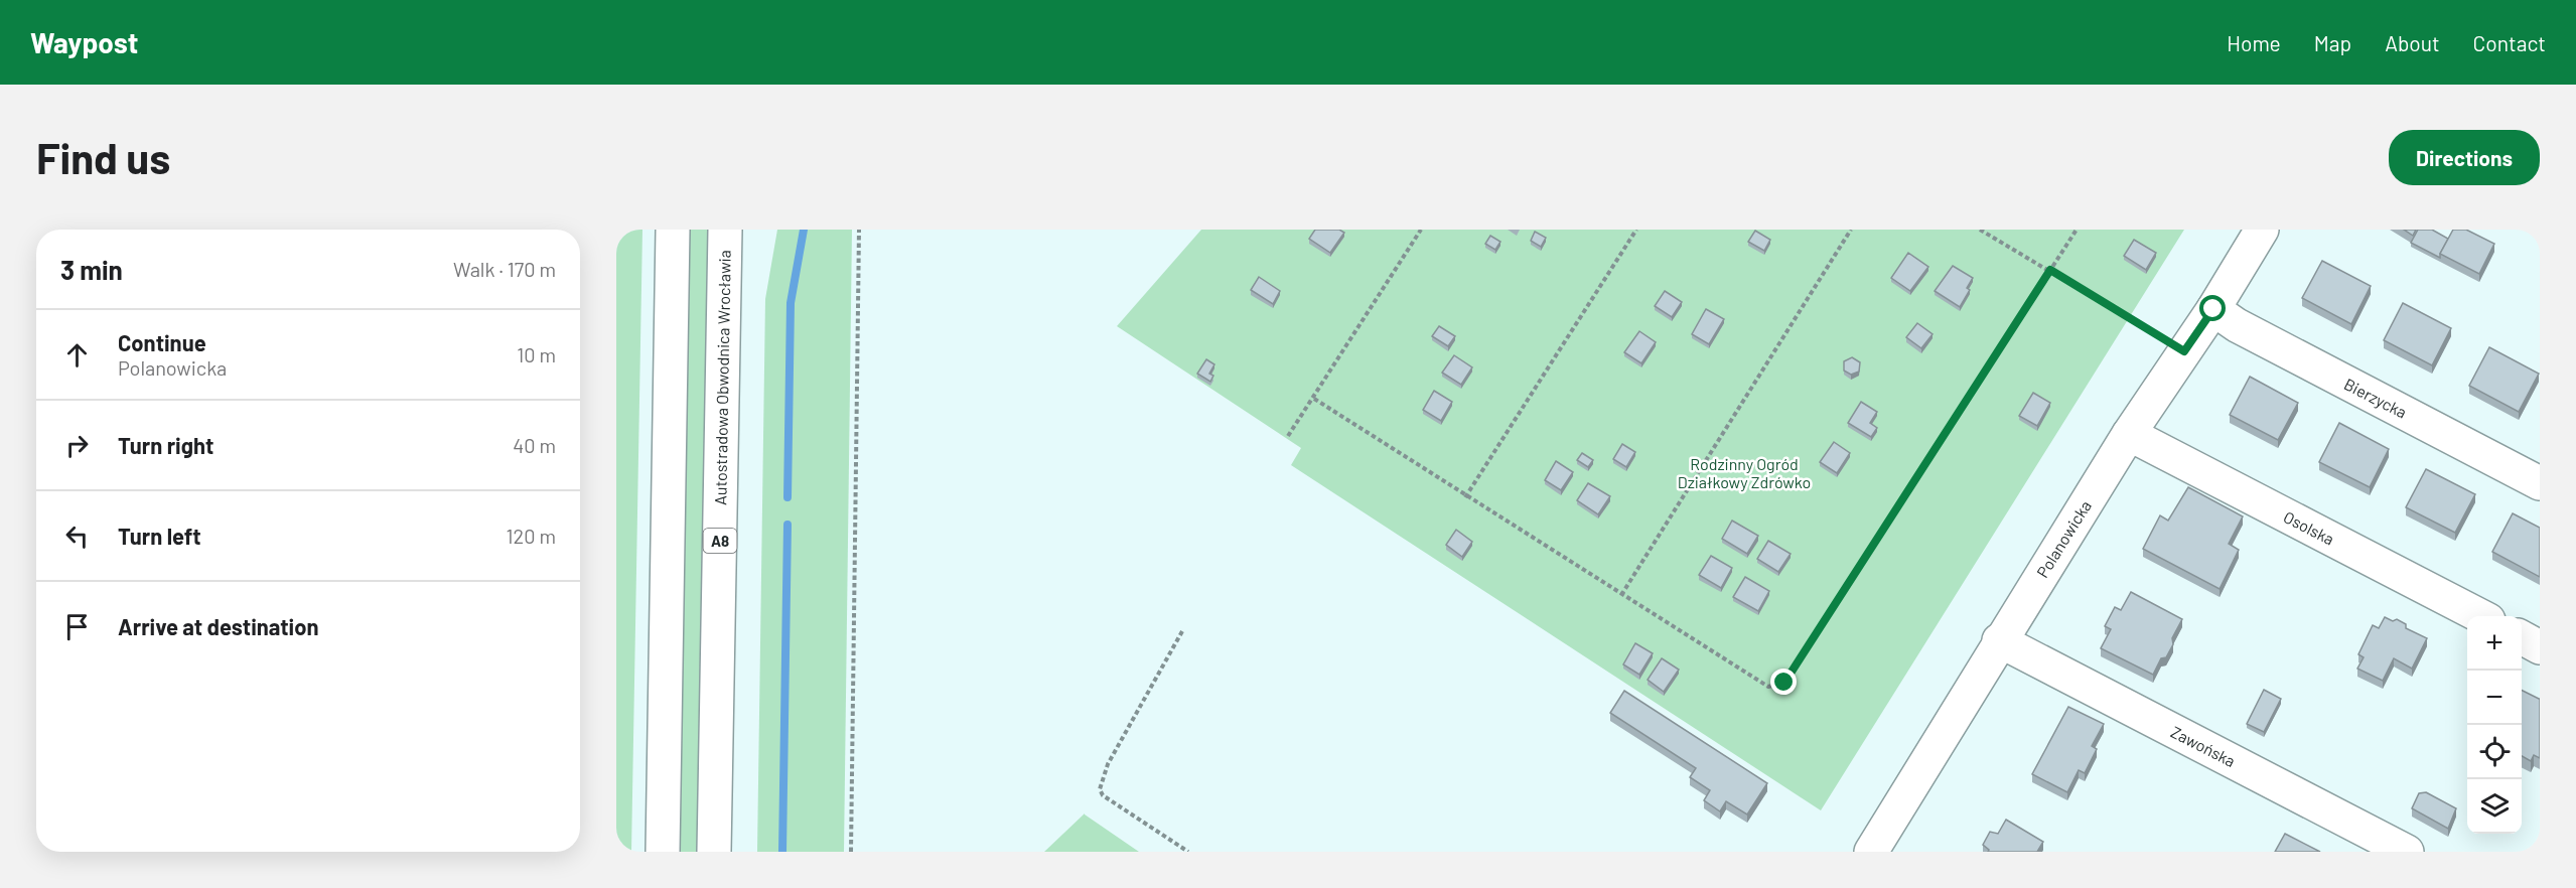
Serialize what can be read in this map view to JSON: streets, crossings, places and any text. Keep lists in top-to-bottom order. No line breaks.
{"streets":{"main road":["Autostradowa Obwodnica Wrocławia","Bierzycka","Osolska","Polanowicka","A8","Zawońska"]},"crossings":[["Bierzycka","Polanowicka"],["Osolska","Polanowicka"],["Polanowicka","Zawońska"]],"parks":["Rodzinny Ogród Działkowy Zdrówko"],"page":{"header":"Waypost","nav":["Home","Map","About","Contact"],"buttons":"Directions","title":"Find us","heading":["3 min","Walk · 170 m"],"list":[["Continue","Polanowicka","10 m"],["Turn right","40 m"],["Turn left","120 m"],"Arrive at destination"],"map_buttons":["+","−"]}}
